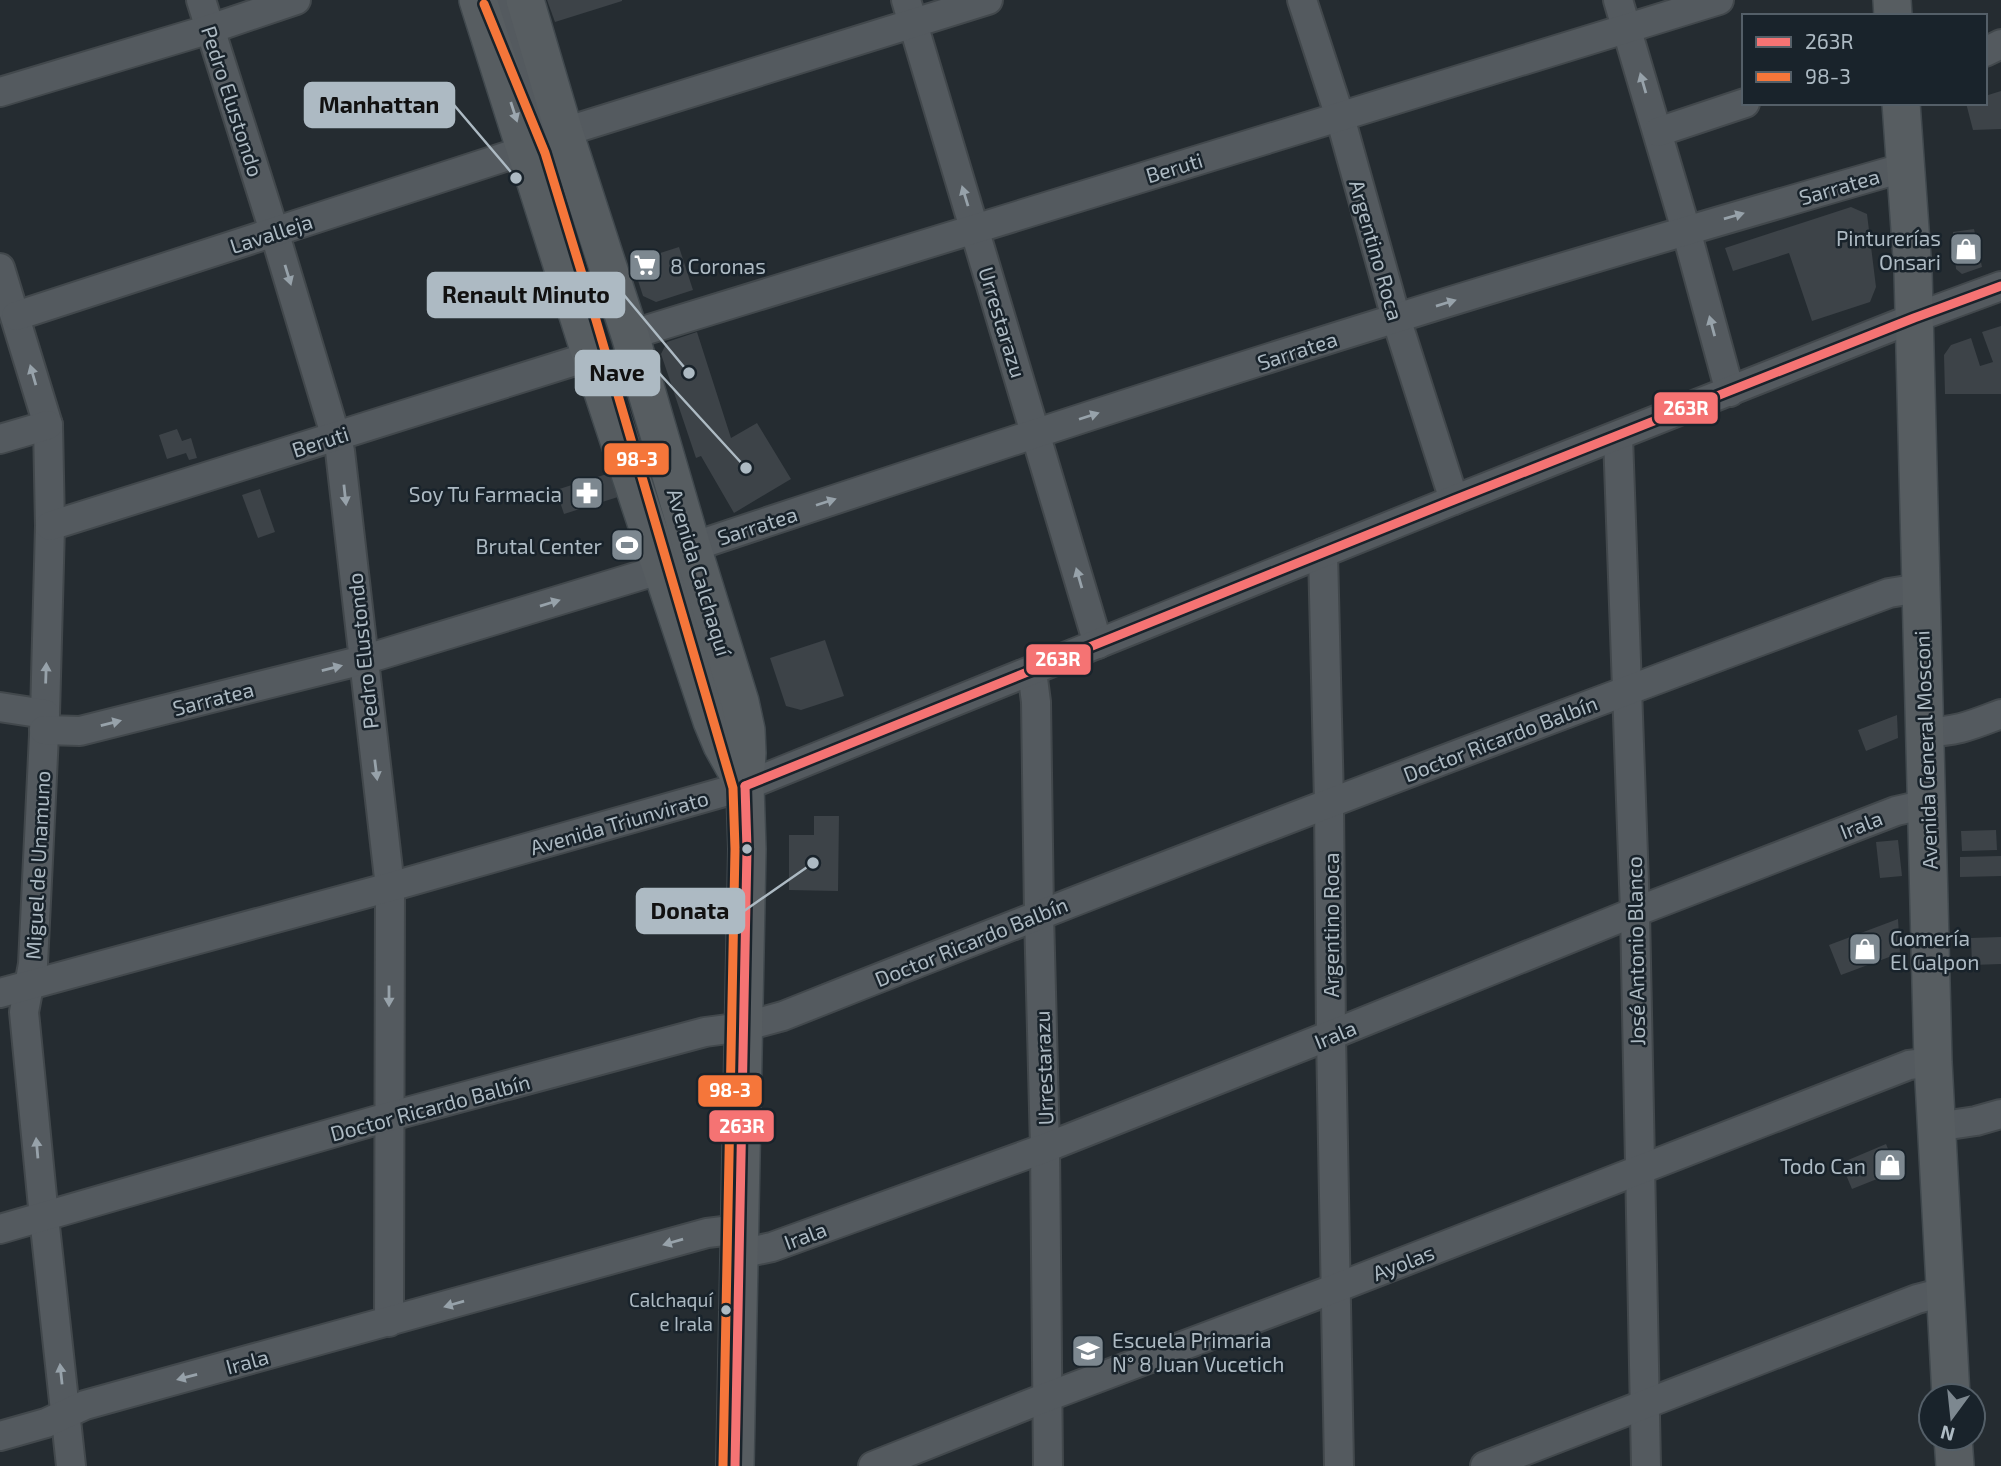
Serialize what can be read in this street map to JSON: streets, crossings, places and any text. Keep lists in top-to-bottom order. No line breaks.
{"streets":{"main road":["Avenida Calchaquí","Avenida General Mosconi"],"street":["Pedro Elustondo","Beruti","Sarratea","Lavalleja","Argentino Roca","Urrestarazu","Doctor Ricardo Balbín","Avenida Triunvirato","Irala","Miguel de Unamuno","José Antonio Blanco","Ayolas"]},"crossings":[["Pedro Elustondo","Beruti"],["Pedro Elustondo","Sarratea"],["Pedro Elustondo","Lavalleja"],["Pedro Elustondo","Doctor Ricardo Balbín"],["Pedro Elustondo","Avenida Triunvirato"],["Pedro Elustondo","Irala"],["Beruti","Argentino Roca"],["Beruti","Urrestarazu"],["Beruti","Avenida Calchaquí"],["Beruti","Miguel de Unamuno"],["Sarratea","Argentino Roca"],["Sarratea","Urrestarazu"],["Sarratea","Avenida Calchaquí"],["Sarratea","Avenida General Mosconi"],["Sarratea","Miguel de Unamuno"],["Lavalleja","Avenida Calchaquí"],["Lavalleja","Miguel de Unamuno"],["Argentino Roca","Doctor Ricardo Balbín"],["Argentino Roca","Avenida Triunvirato"],["Argentino Roca","Irala"],["Argentino Roca","Ayolas"],["Urrestarazu","Doctor Ricardo Balbín"],["Urrestarazu","Avenida Triunvirato"],["Urrestarazu","Irala"],["Urrestarazu","Ayolas"],["Avenida Calchaquí","Doctor Ricardo Balbín"],["Avenida Calchaquí","Avenida Triunvirato"],["Avenida Calchaquí","Irala"],["Doctor Ricardo Balbín","Avenida General Mosconi"],["Doctor Ricardo Balbín","Miguel de Unamuno"],["Doctor Ricardo Balbín","José Antonio Blanco"],["Avenida General Mosconi","Avenida Triunvirato"],["Avenida General Mosconi","Irala"],["Avenida General Mosconi","Ayolas"],["Avenida Triunvirato","Miguel de Unamuno"],["Avenida Triunvirato","José Antonio Blanco"],["Irala","Miguel de Unamuno"],["Irala","José Antonio Blanco"],["José Antonio Blanco","Ayolas"]],"one_way":["Pedro Elustondo","Sarratea","Miguel de Unamuno"],"places":{"other":["Manhattan","Renault Minuto","Nave","Donata","Calchaquí e Irala"],"shop":["Pinturerías Onsari","Gomería El Galpon","Todo Can"],"supermarket":["8 Coronas"],"pharmacy":["Soy Tu Farmacia"],"sports":["Brutal Center"],"school or university":["Escuela Primaria N° 8 Juan Vucetich"]},"lines":["transit line 98-3","transit line 263R"],"legend":["263R","98-3"],"north":"bottom"}
